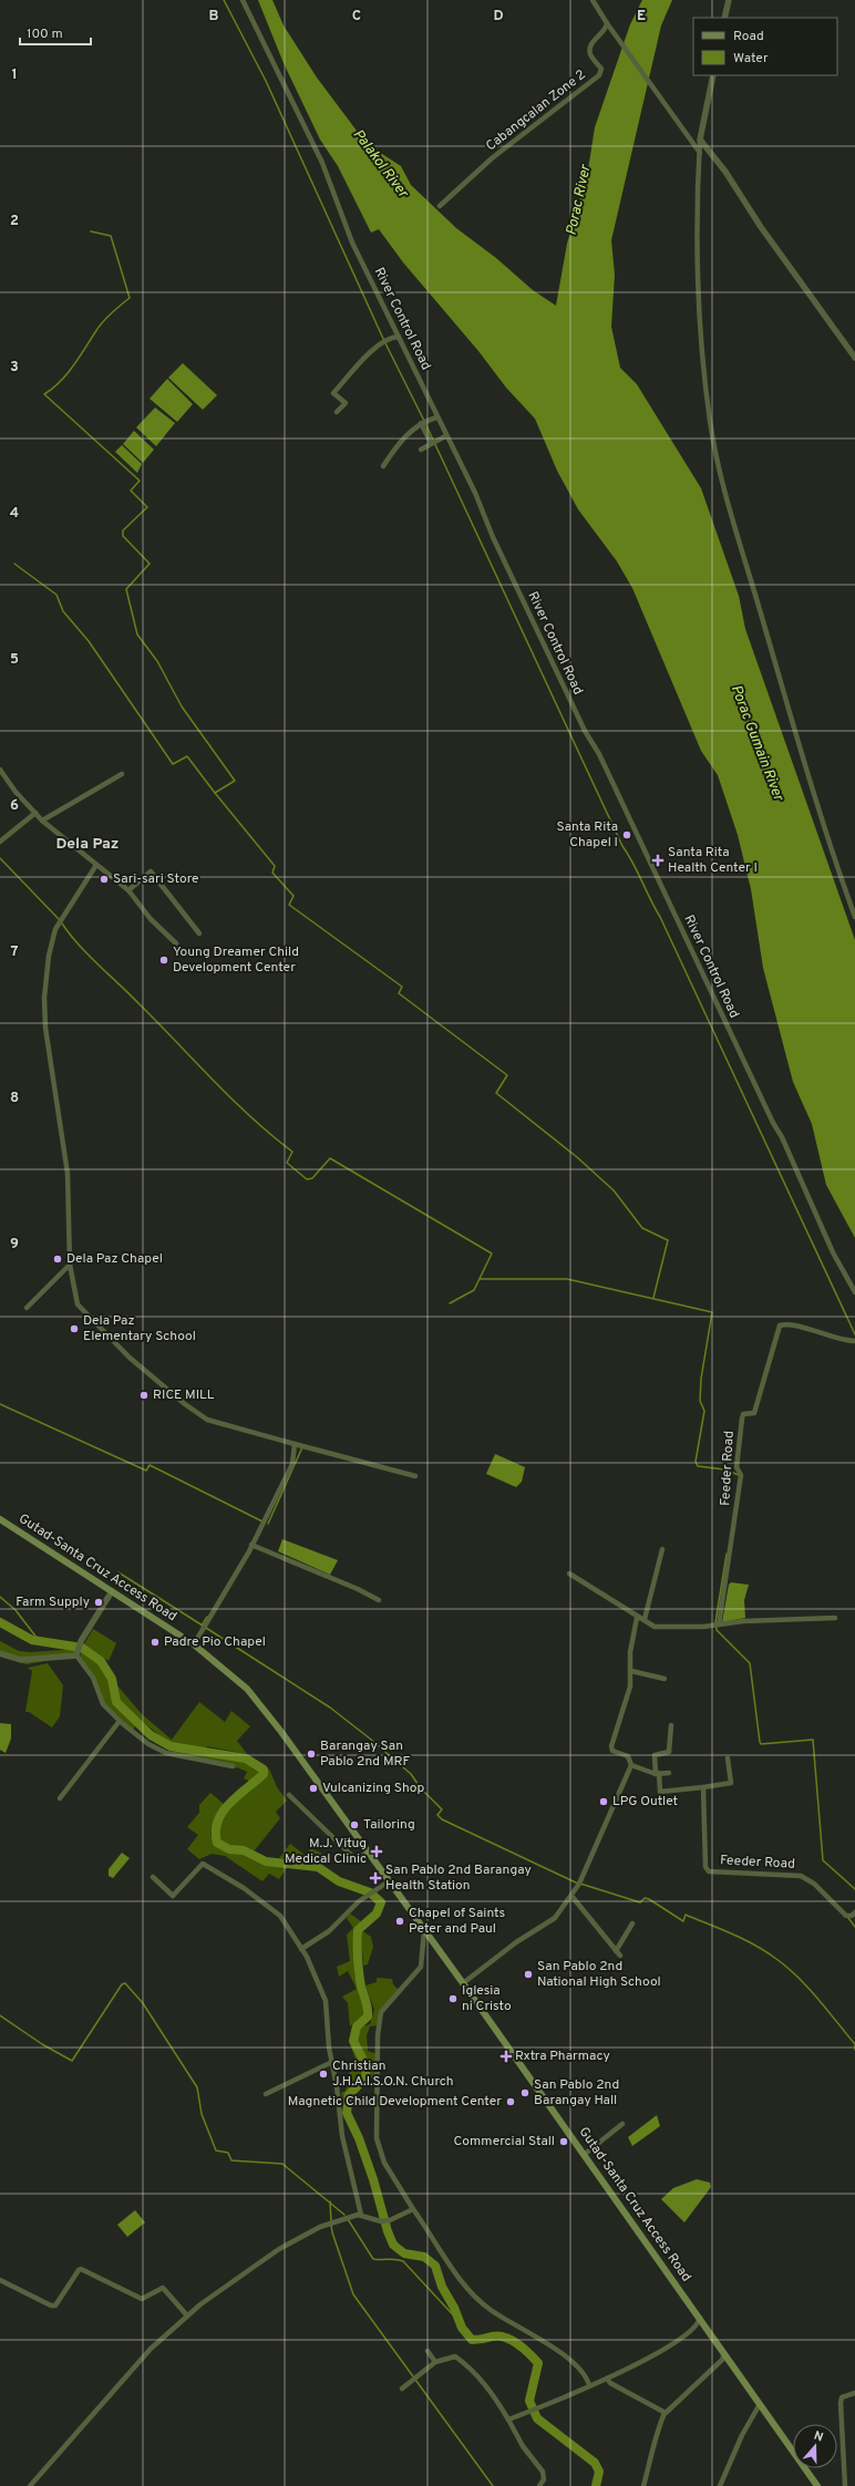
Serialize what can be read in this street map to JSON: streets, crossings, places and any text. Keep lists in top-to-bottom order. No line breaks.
{"streets":{"main road":["Gutad-Santa Cruz Access Road"],"street":["Cabangcalan Zone 2","River Control Road","Feeder Road"]},"districts":["Dela Paz"],"water":["Palakol River","Porac River","Porac Gumain River"],"places":{"other":["Santa Rita Chapel I","Sari-sari Store","Young Dreamer Child Development Center","Dela Paz Chapel","Dela Paz Elementary School","RICE MILL","Farm Supply","Padre Pio Chapel","Barangay San Pablo 2nd MRF","Vulcanizing Shop","LPG Outlet","Tailoring","Chapel of Saints Peter and Paul","San Pablo 2nd National High School","Iglesia ni Cristo","Christian J.H.A.I.S.O.N. Church","San Pablo 2nd Barangay Hall","Magnetic Child Development Center","Commercial Stall"],"health":["Santa Rita Health Center I","M.J. Vitug Medical Clinic","San Pablo 2nd Barangay Health Station","Rxtra Pharmacy"]},"legend":["Road","Water"],"scale_bar":"100 m","north":"top","grid":{"columns":["B","C","D","E"],"rows":["1","2","3","4","5","6","7","8","9"]}}
